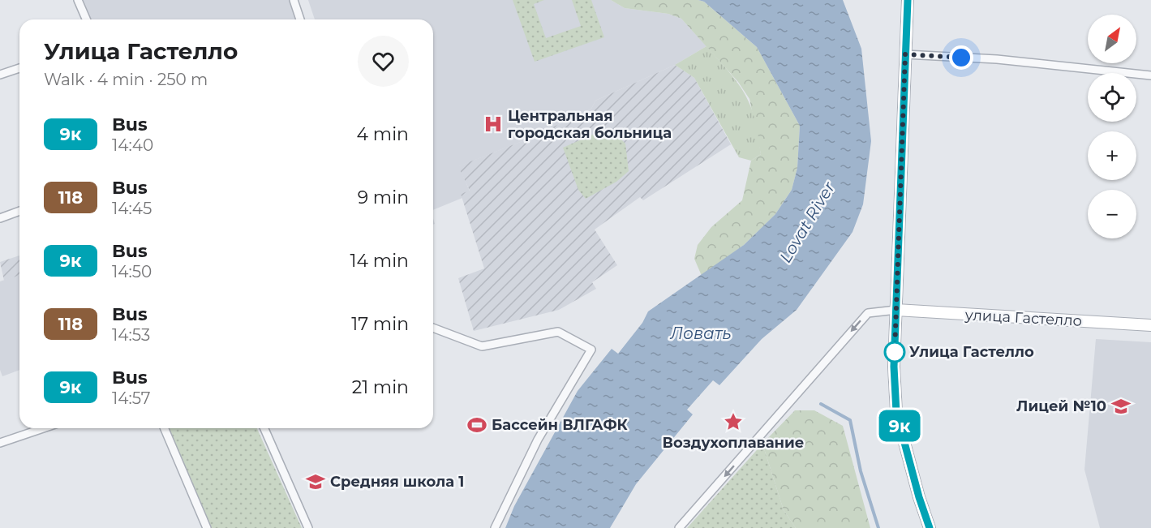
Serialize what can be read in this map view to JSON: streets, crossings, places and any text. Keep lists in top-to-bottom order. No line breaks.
{"streets":{"main road":["улица Гастелло"]},"water":["Lovat River","Ловать"],"places":{"hospital":["Центральная городская больница"],"other":["Улица Гастелло"],"school or university":["Лицей №10","Средняя школа 1"],"place":["Воздухоплавание"],"sports":["Бассейн ВЛГАФК"]},"lines":["bus line 9к"],"north":"top right","page":{"on_map":"9к","map_buttons":["+","−"],"heading":["Улица Гастелло","Walk · 4 min · 250 m"],"list":[{"mark":"9к","name":"Bus","note":"14:40","value":"4 min"},{"mark":"118","name":"Bus","note":"14:45","value":"9 min"},{"mark":"9к","name":"Bus","note":"14:50","value":"14 min"},{"mark":"118","name":"Bus","note":"14:53","value":"17 min"},{"mark":"9к","name":"Bus","note":"14:57","value":"21 min"}]}}
